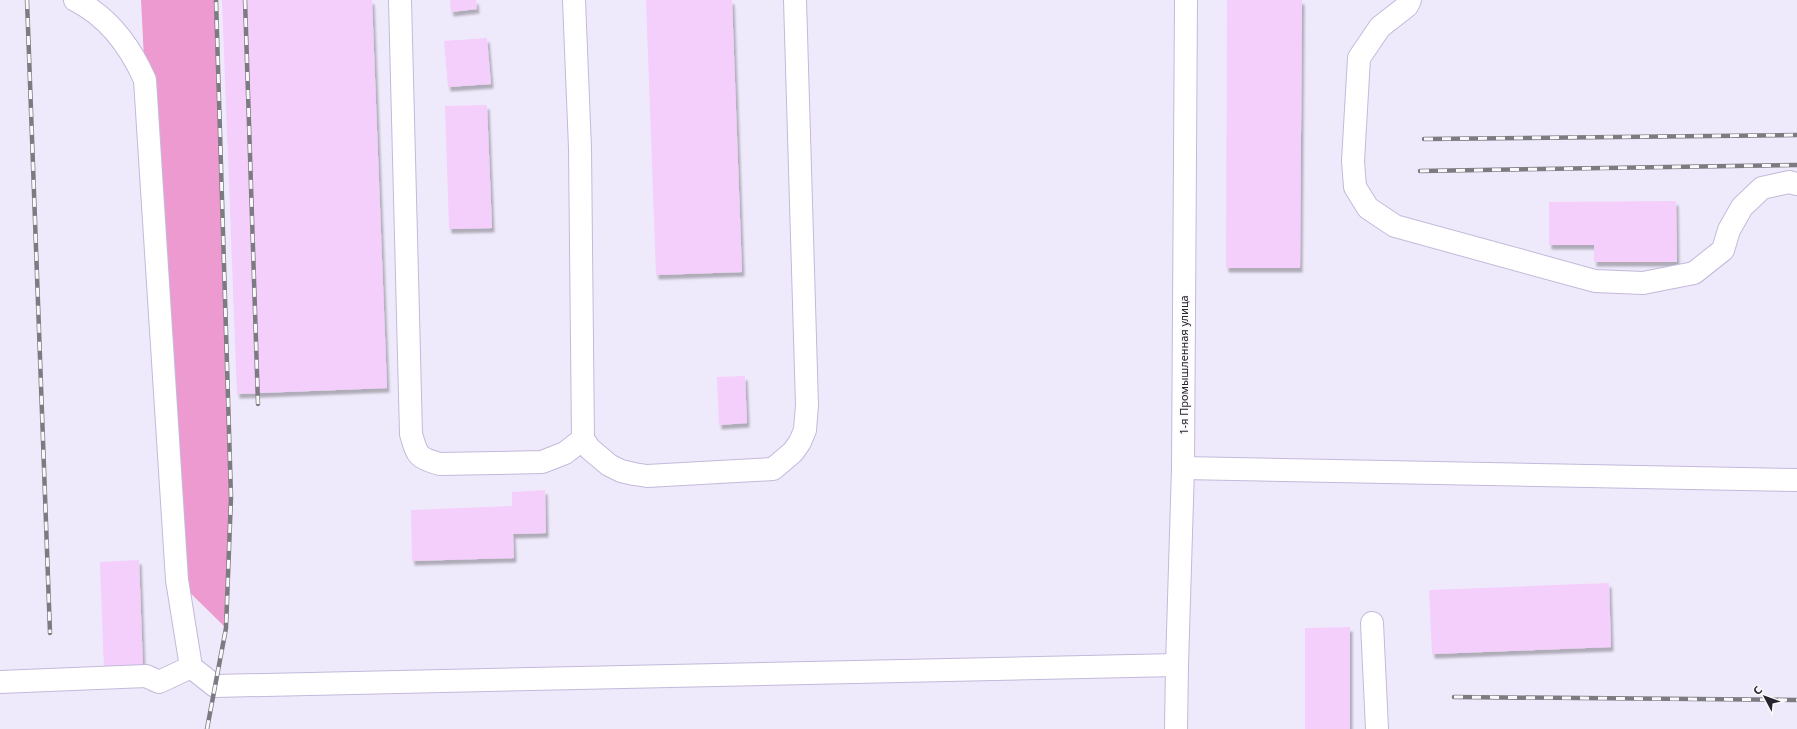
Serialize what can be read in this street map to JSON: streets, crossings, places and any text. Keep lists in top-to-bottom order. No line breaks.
{"streets":{"main road":["1-я Промышленная улица"]},"north":"top left"}
